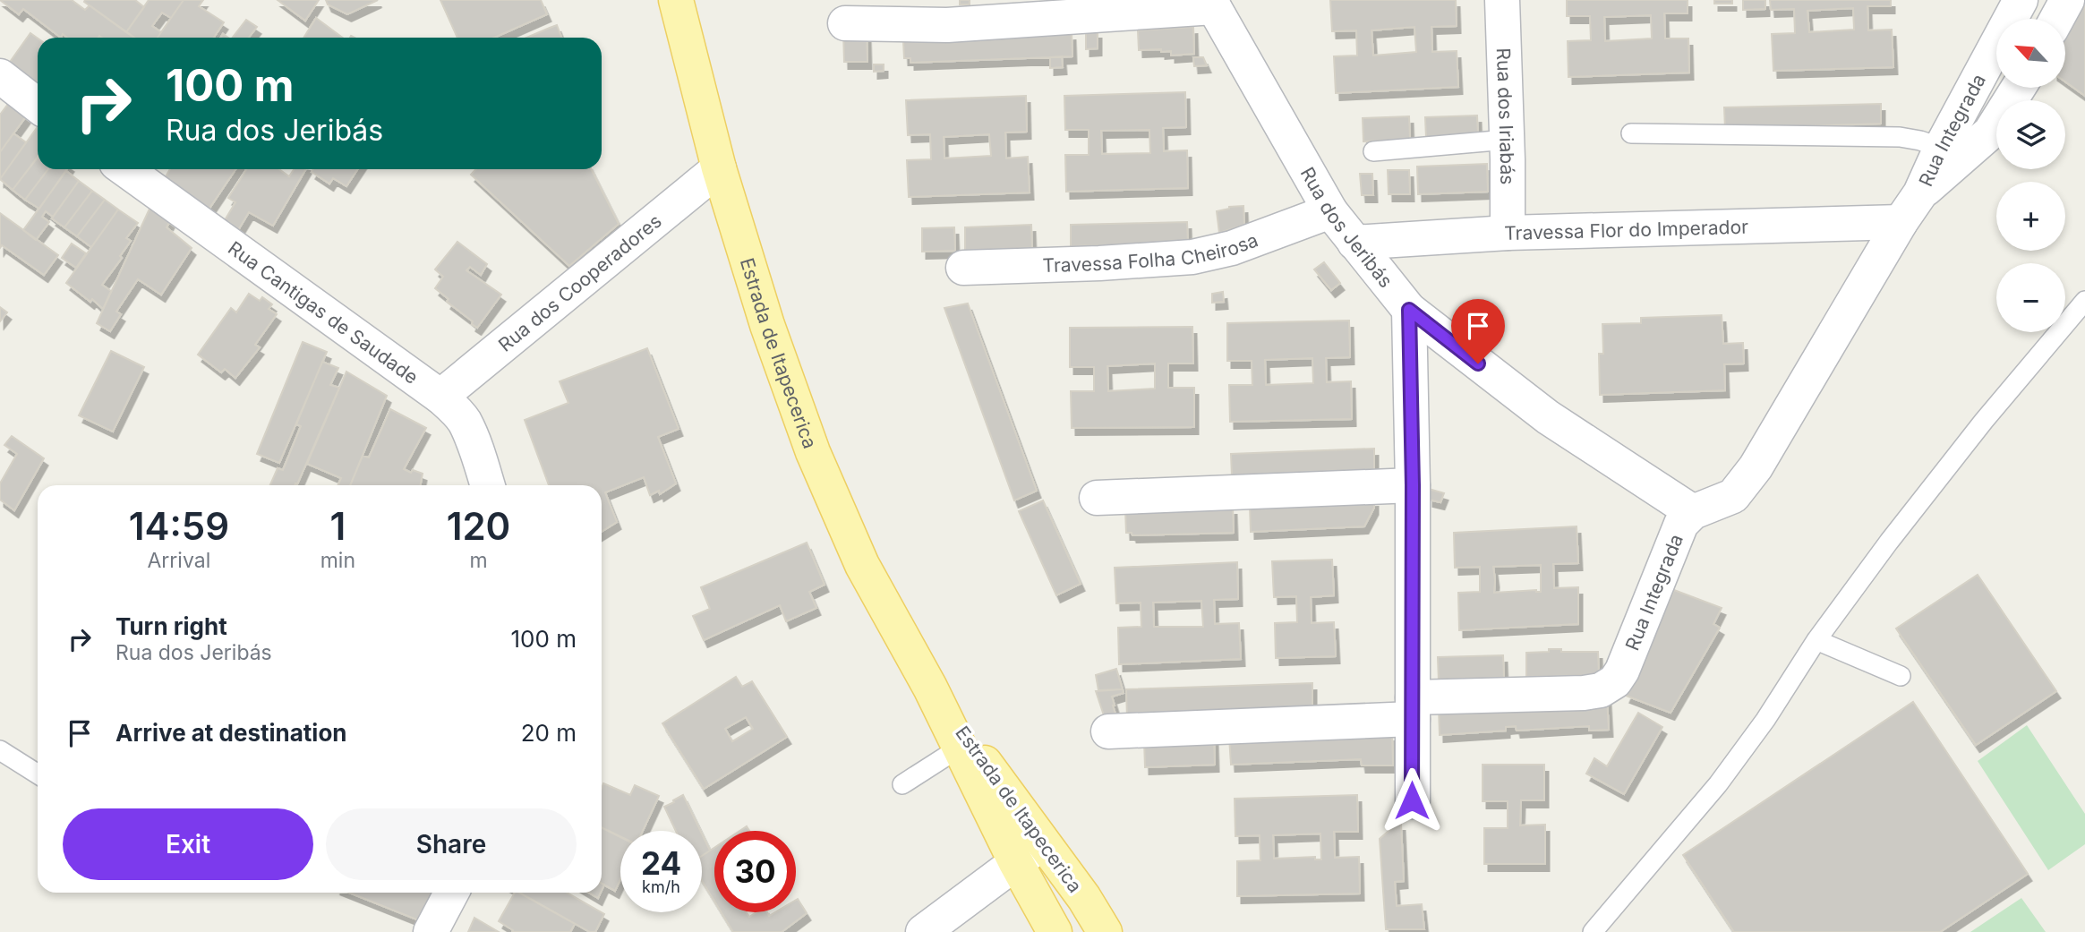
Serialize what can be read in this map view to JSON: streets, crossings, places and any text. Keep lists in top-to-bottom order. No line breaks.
{"streets":{"main road":["Estrada de Itapecerica"],"street":["Rua dos Iriabás","Rua Integrada","Rua dos Jeribás","Travessa Flor do Imperador","Travessa Folha Cheirosa","Rua dos Cooperadores","Rua Cantigas de Saudade"]},"crossings":[["Rua dos Iriabás","Travessa Flor do Imperador"],["Rua Integrada","Rua dos Jeribás"],["Rua Integrada","Travessa Flor do Imperador"],["Rua dos Jeribás","Travessa Flor do Imperador"],["Rua dos Jeribás","Travessa Folha Cheirosa"],["Rua dos Cooperadores","Rua Cantigas de Saudade"],["Rua dos Cooperadores","Estrada de Itapecerica"]],"north":"top left","page":{"map_buttons":["+","−"],"turn":["100 m","Rua dos Jeribás"],"eta":["14:59","Arrival","1","min","120","m"],"list":[{"name":"Turn right","note":"Rua dos Jeribás","value":"100 m"},{"name":"Arrive at destination","value":"20 m"}],"buttons":["Exit","Share"],"speed":"24 km/h","limit":"30"}}
